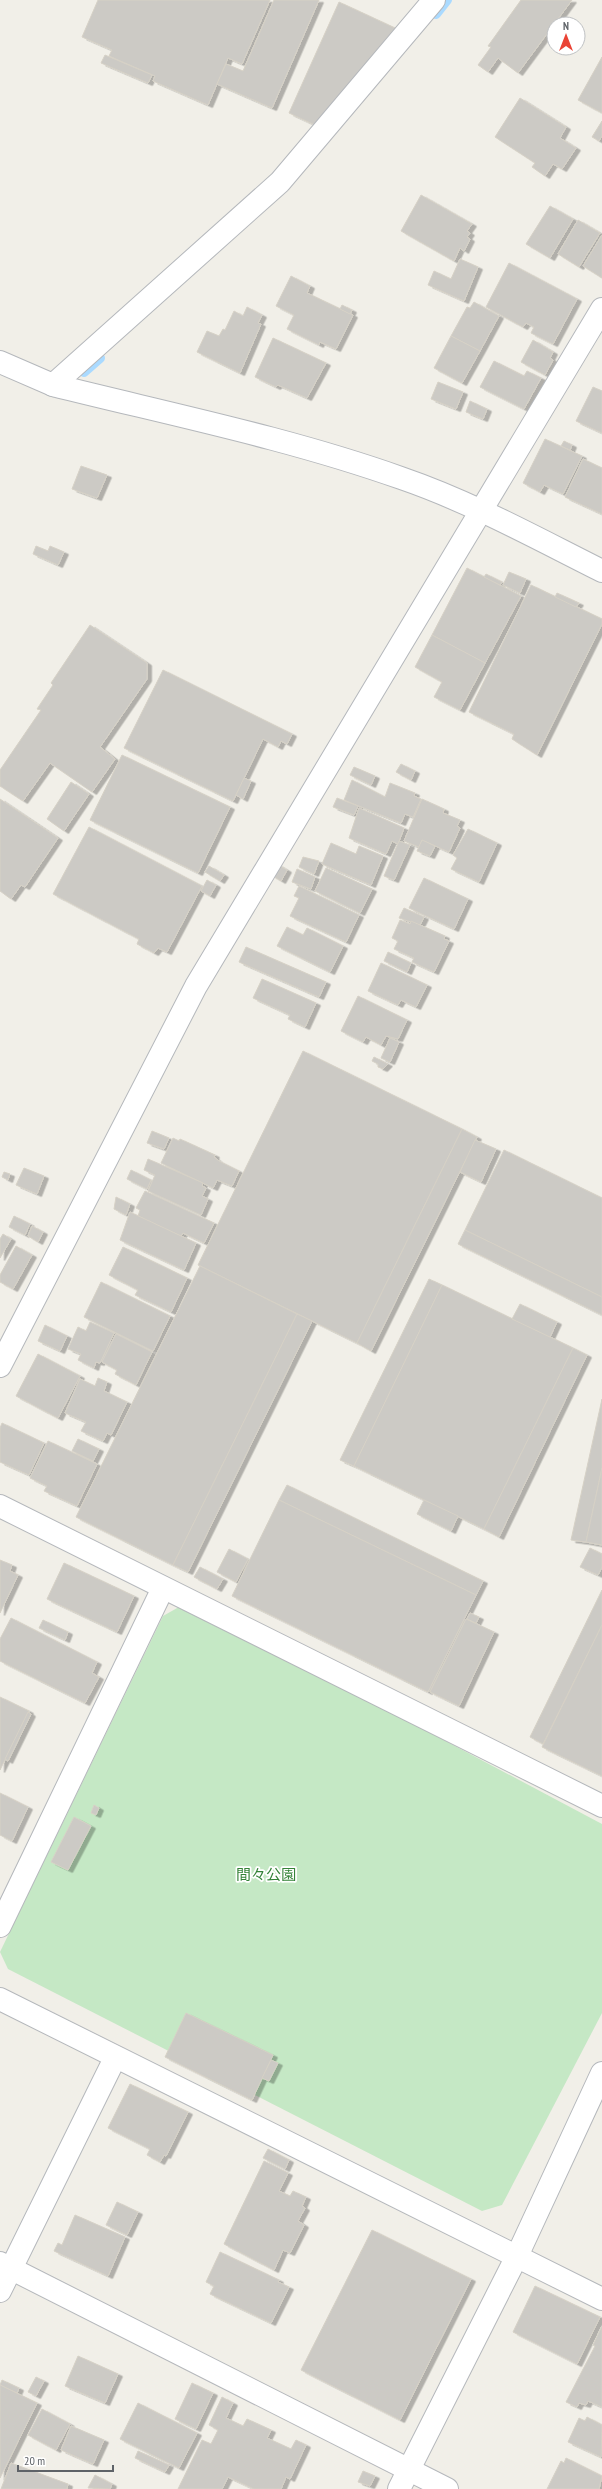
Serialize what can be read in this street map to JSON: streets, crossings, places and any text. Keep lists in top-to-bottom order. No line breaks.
{"parks":["間々公園"],"scale_bar":"20 m","north":"top"}
